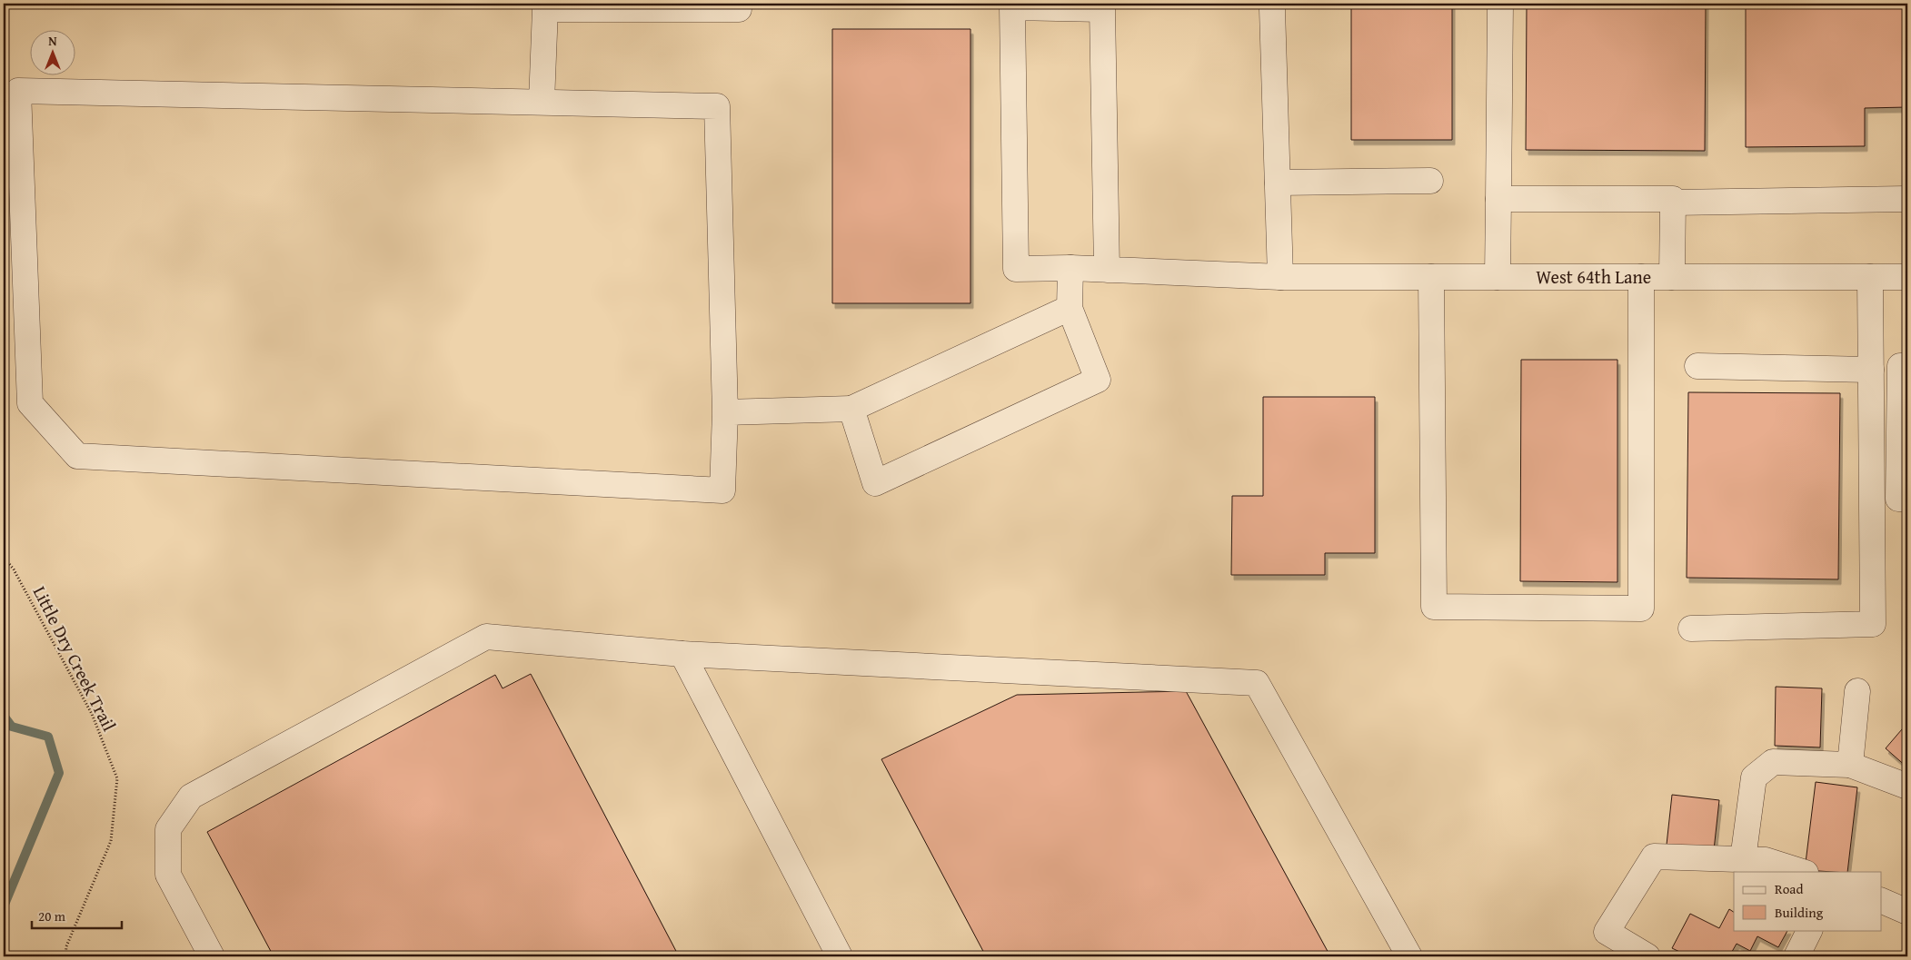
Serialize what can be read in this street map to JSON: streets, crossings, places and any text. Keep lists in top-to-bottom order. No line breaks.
{"streets":{"street":["West 64th Lane"],"path":["Little Dry Creek Trail"]},"legend":["Road","Building"],"scale_bar":"20 m","north":"top"}
